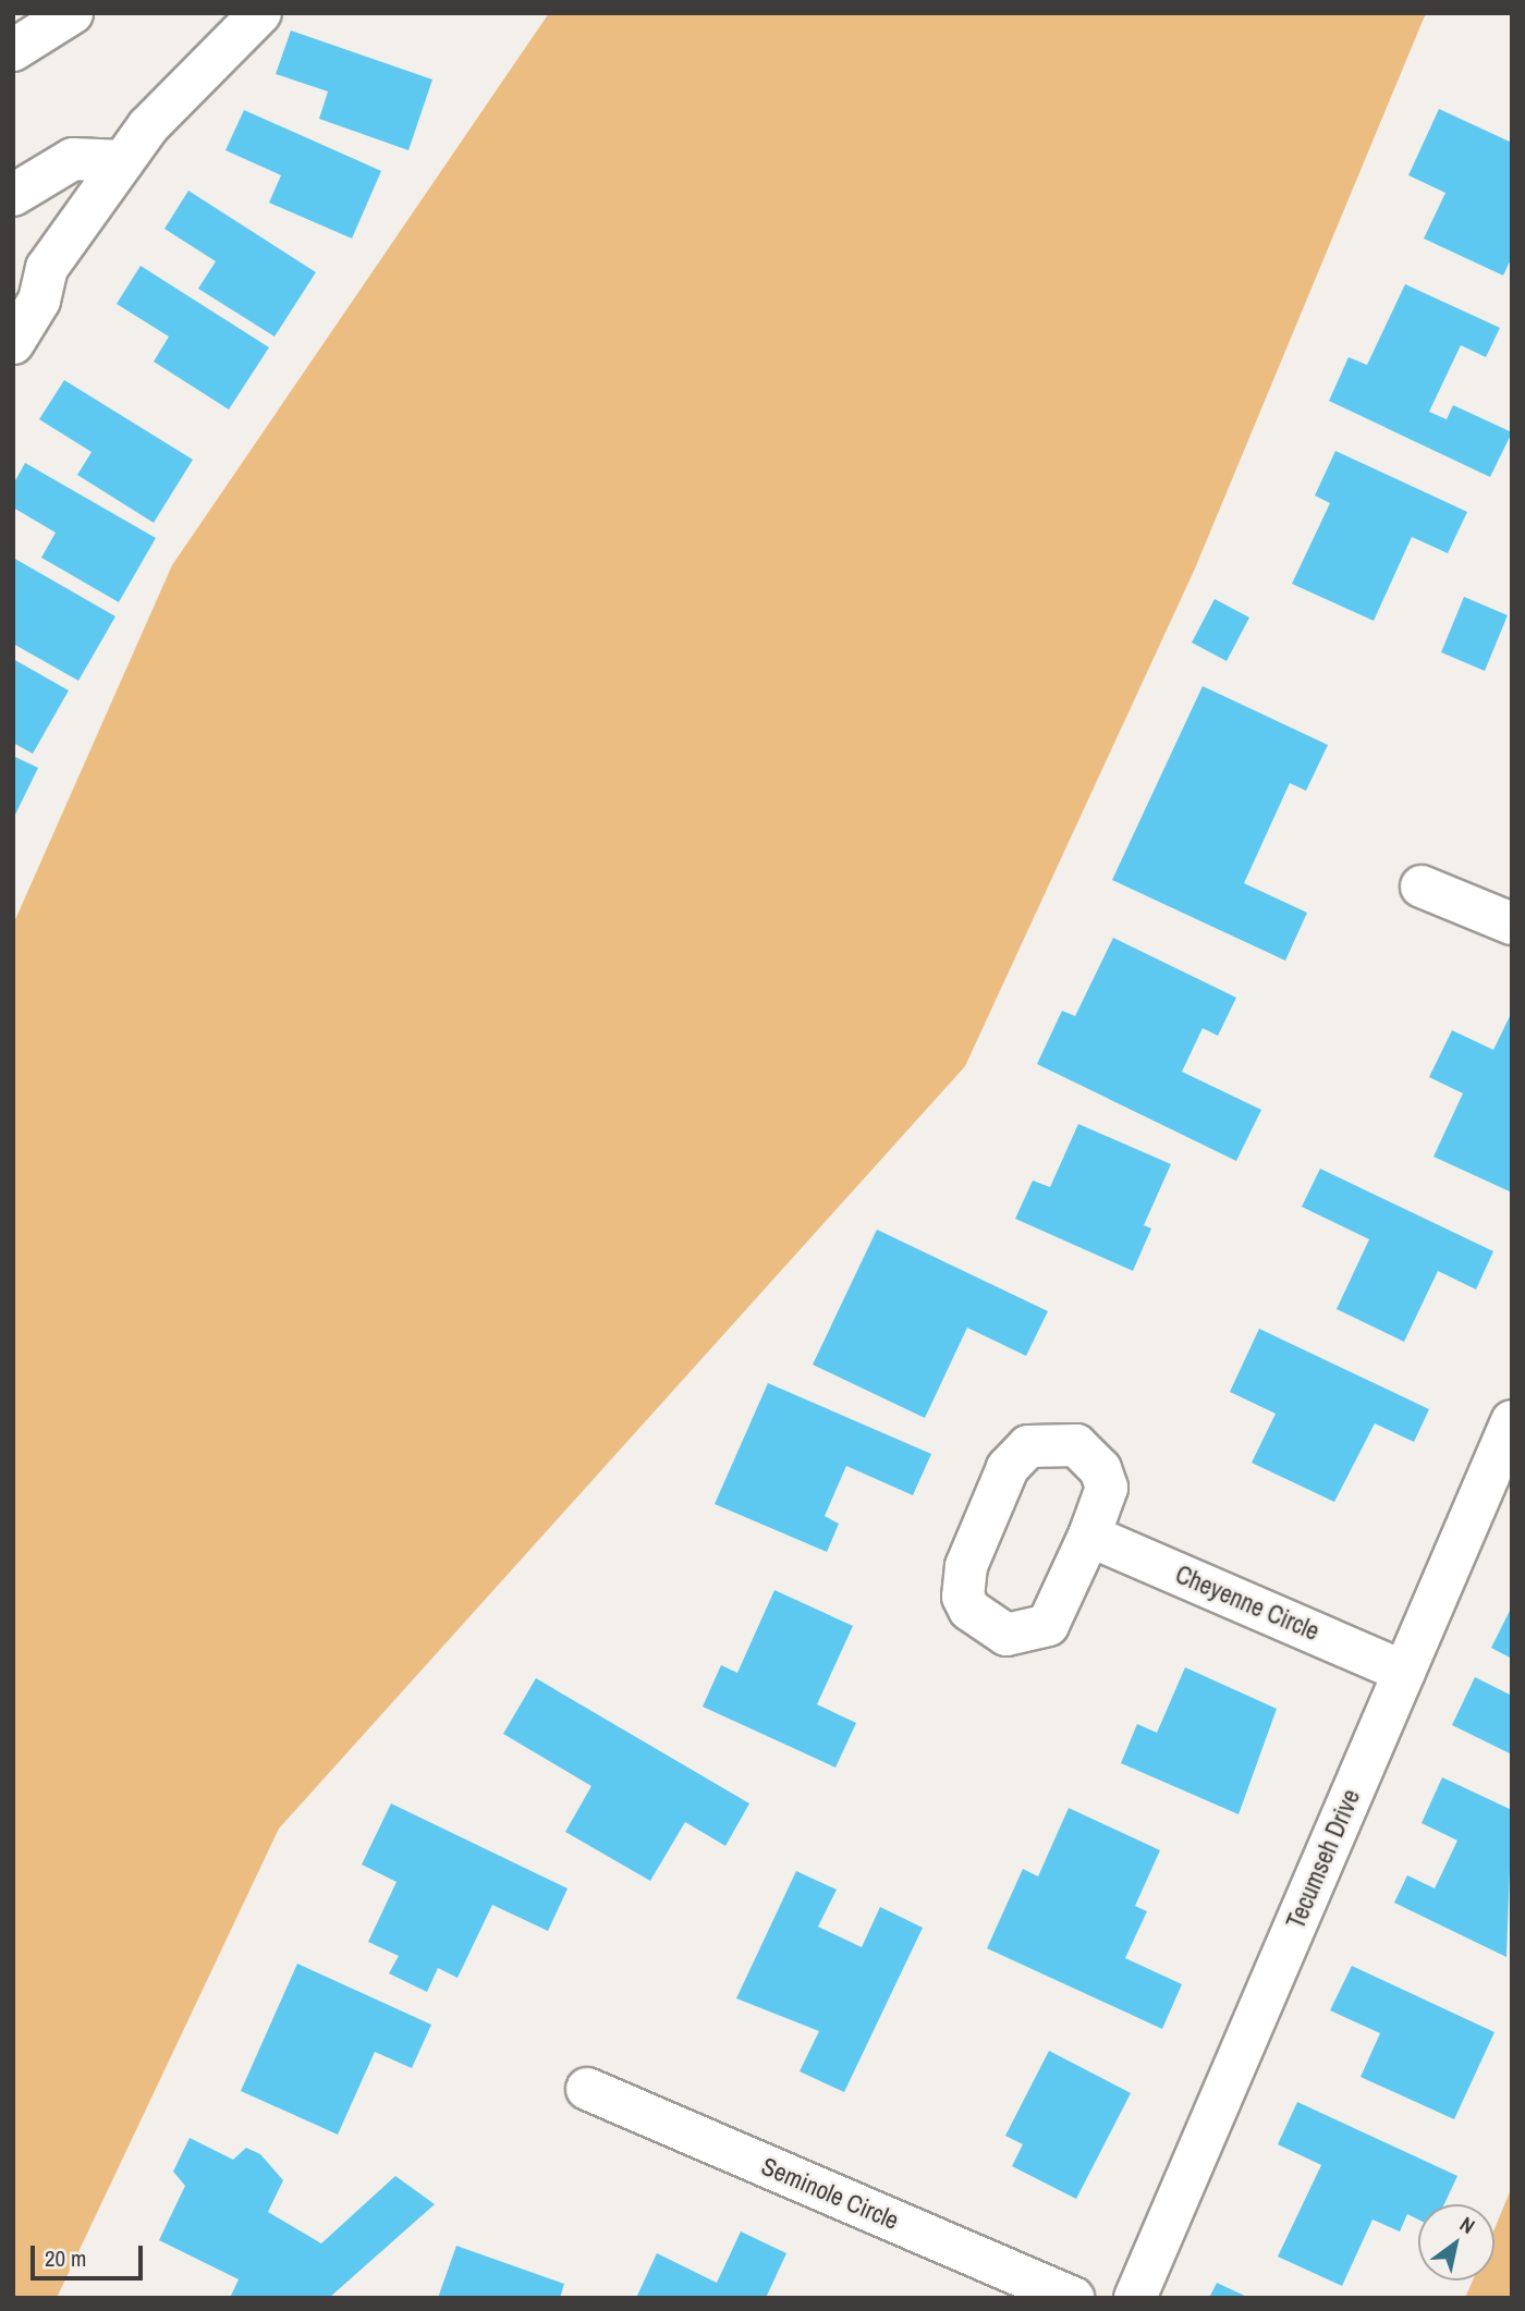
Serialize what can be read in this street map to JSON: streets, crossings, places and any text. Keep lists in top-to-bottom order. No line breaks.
{"streets":{"street":["Cheyenne Circle","Tecumseh Drive","Seminole Circle"]},"crossings":[["Cheyenne Circle","Tecumseh Drive"]],"scale_bar":"20 m","north":"top right"}
